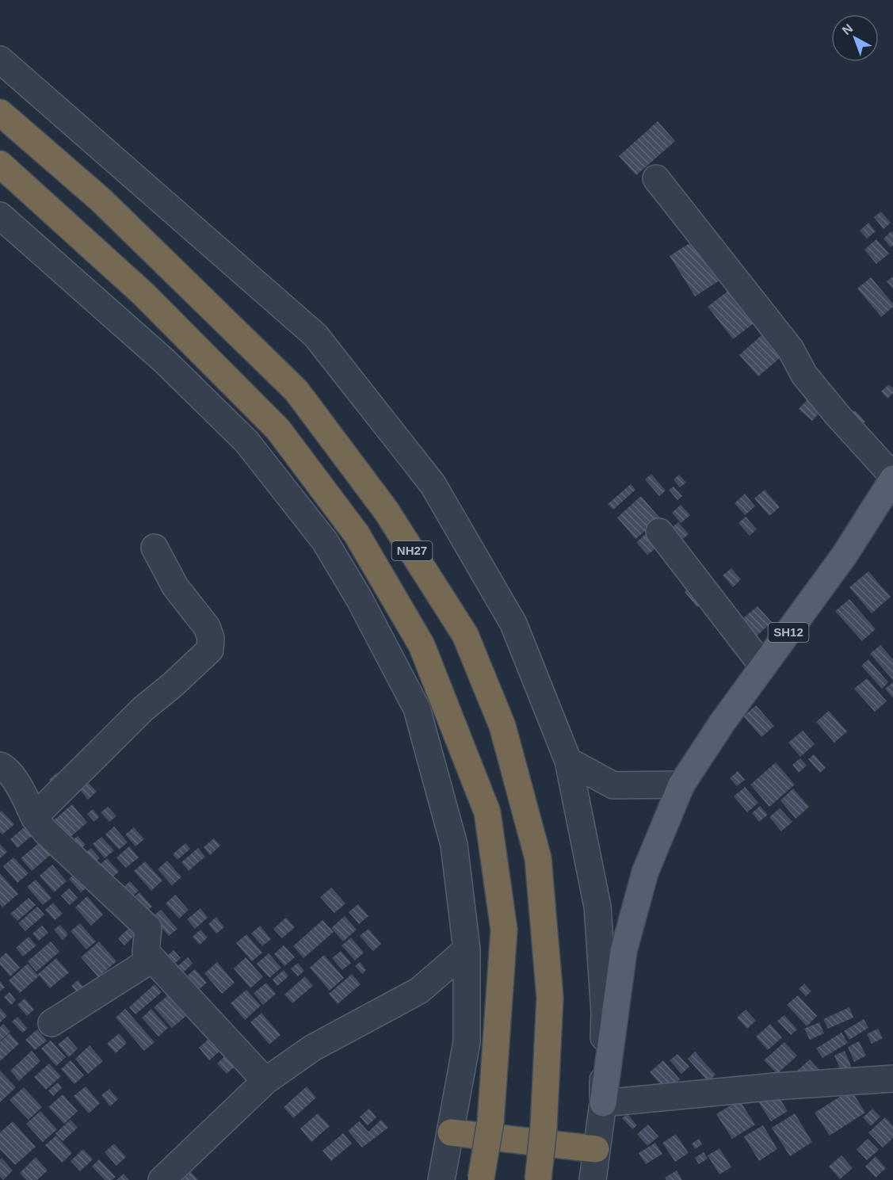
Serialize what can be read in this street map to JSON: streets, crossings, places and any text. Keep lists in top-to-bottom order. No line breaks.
{"streets":{"highway":["NH27"],"main road":["SH12"]},"north":"top left"}
